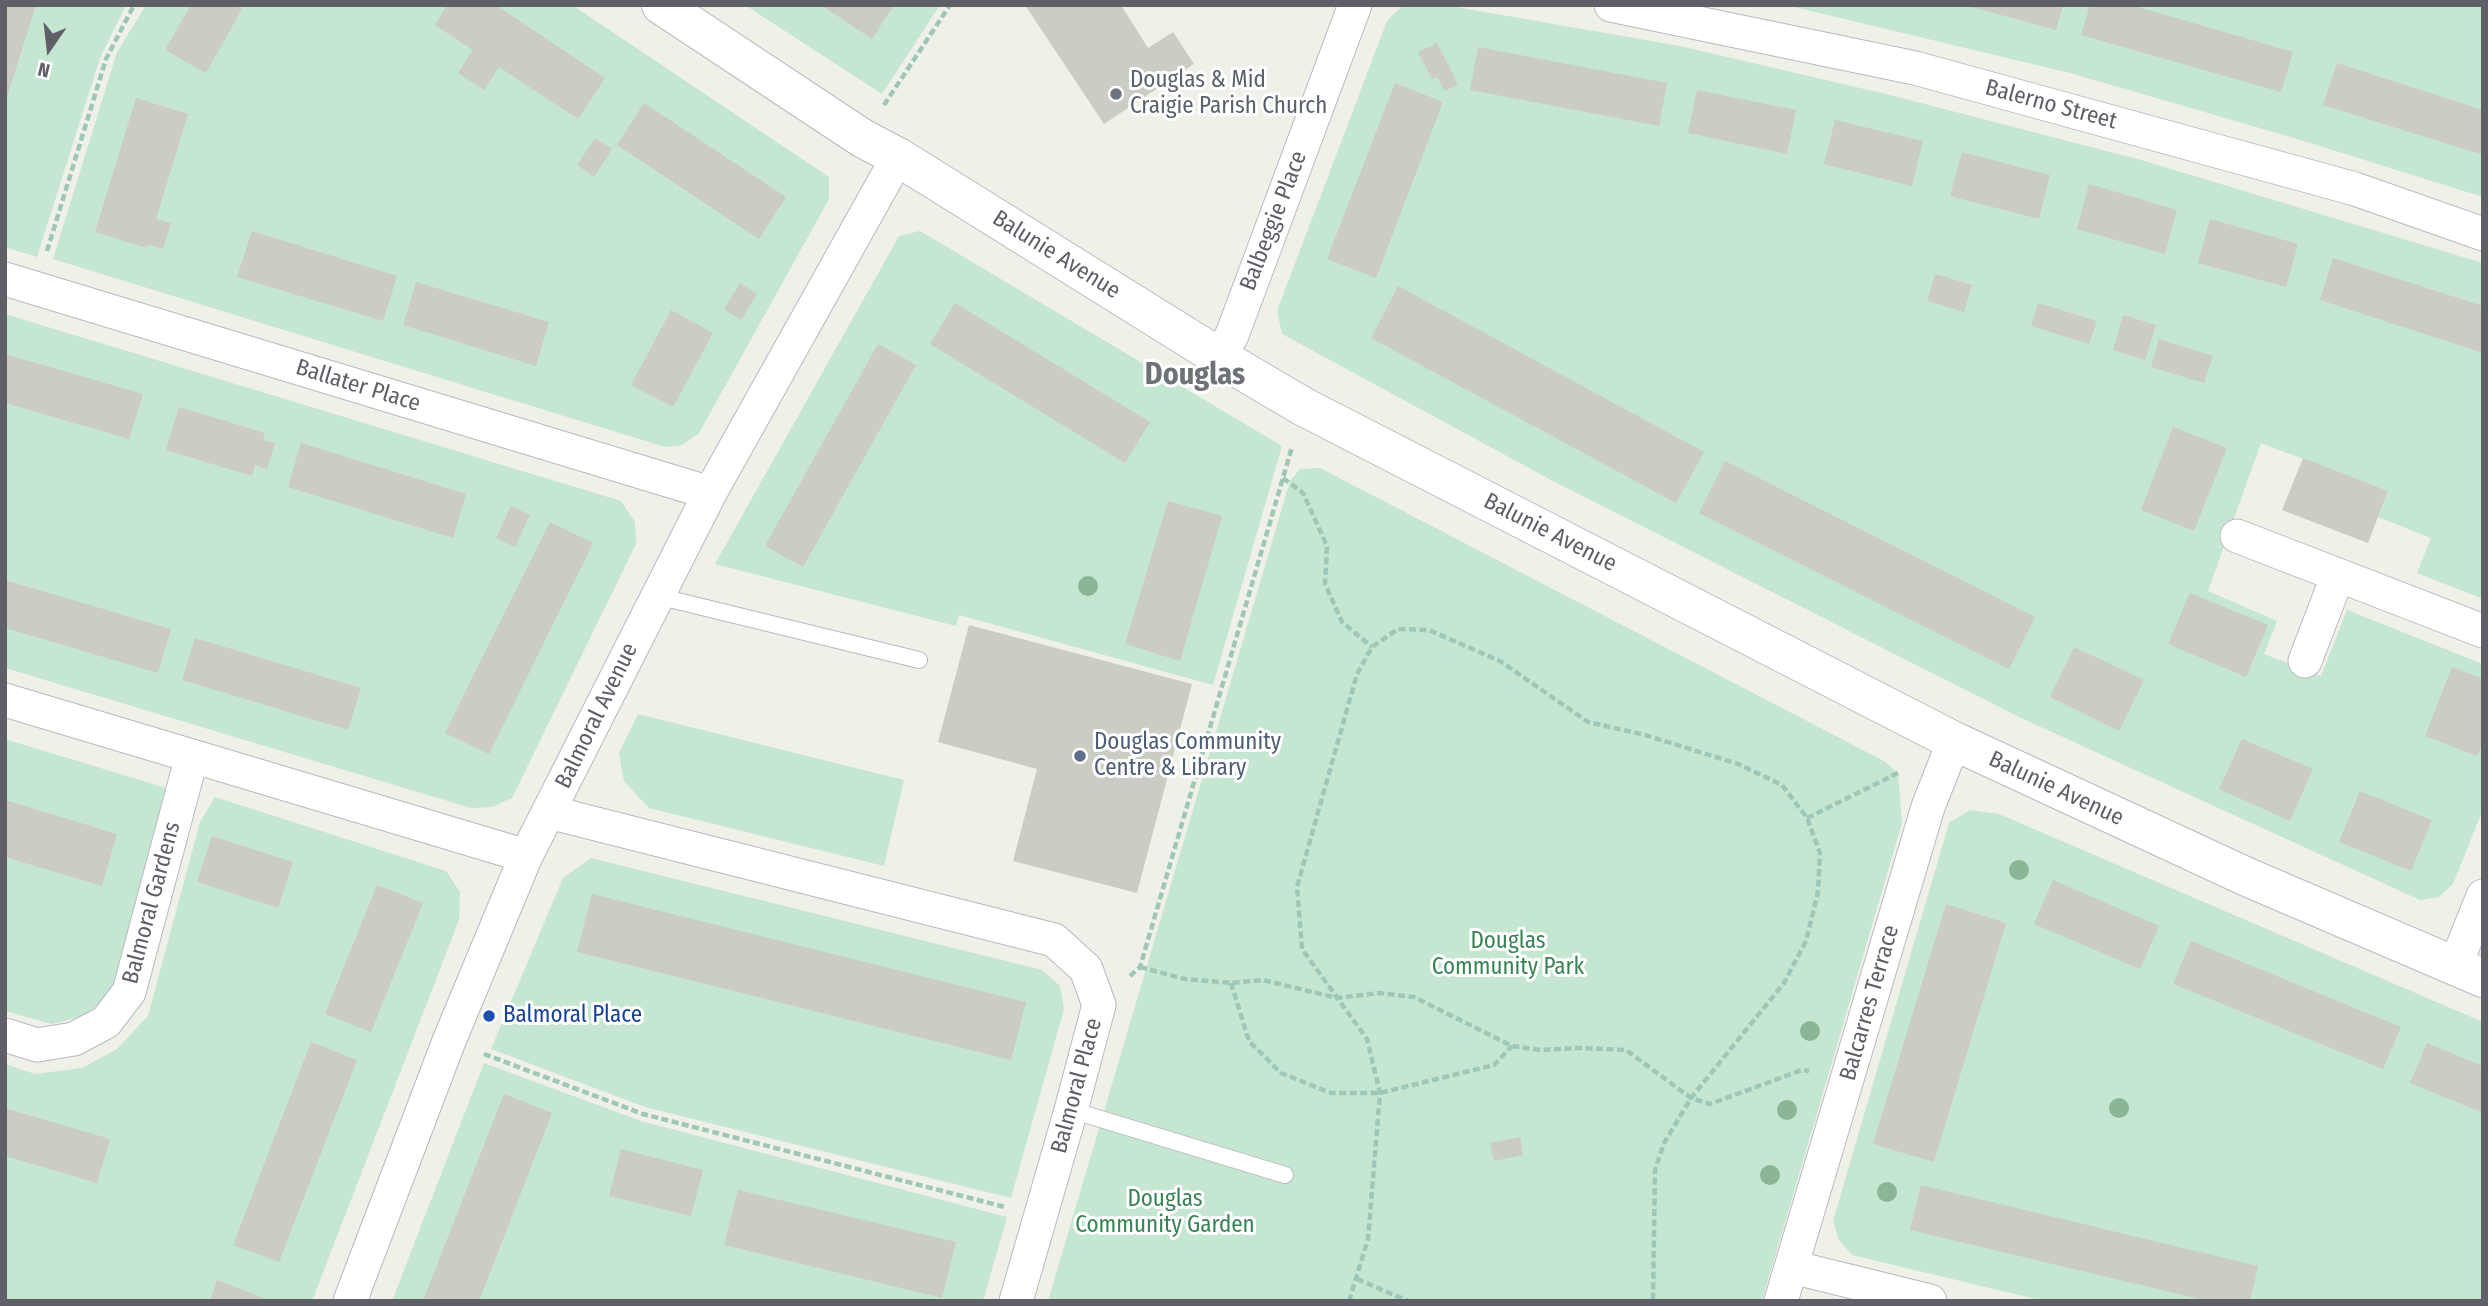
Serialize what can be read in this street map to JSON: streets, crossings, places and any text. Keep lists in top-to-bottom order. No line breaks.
{"streets":{"street":["Balerno Street","Balbeggie Place","Balunie Avenue","Ballater Place","Balmoral Avenue","Balmoral Gardens","Balcarres Terrace","Balmoral Place"]},"crossings":[["Balbeggie Place","Balunie Avenue"],["Balunie Avenue","Balmoral Avenue"],["Balunie Avenue","Balcarres Terrace"],["Ballater Place","Balmoral Avenue"],["Balmoral Avenue","Balmoral Place"]],"districts":["Douglas"],"parks":["Douglas Community Park","Douglas Community Garden"],"places":["Douglas & Mid Craigie Parish Church","Douglas Community Centre & Library","Balmoral Place"],"north":"bottom"}
